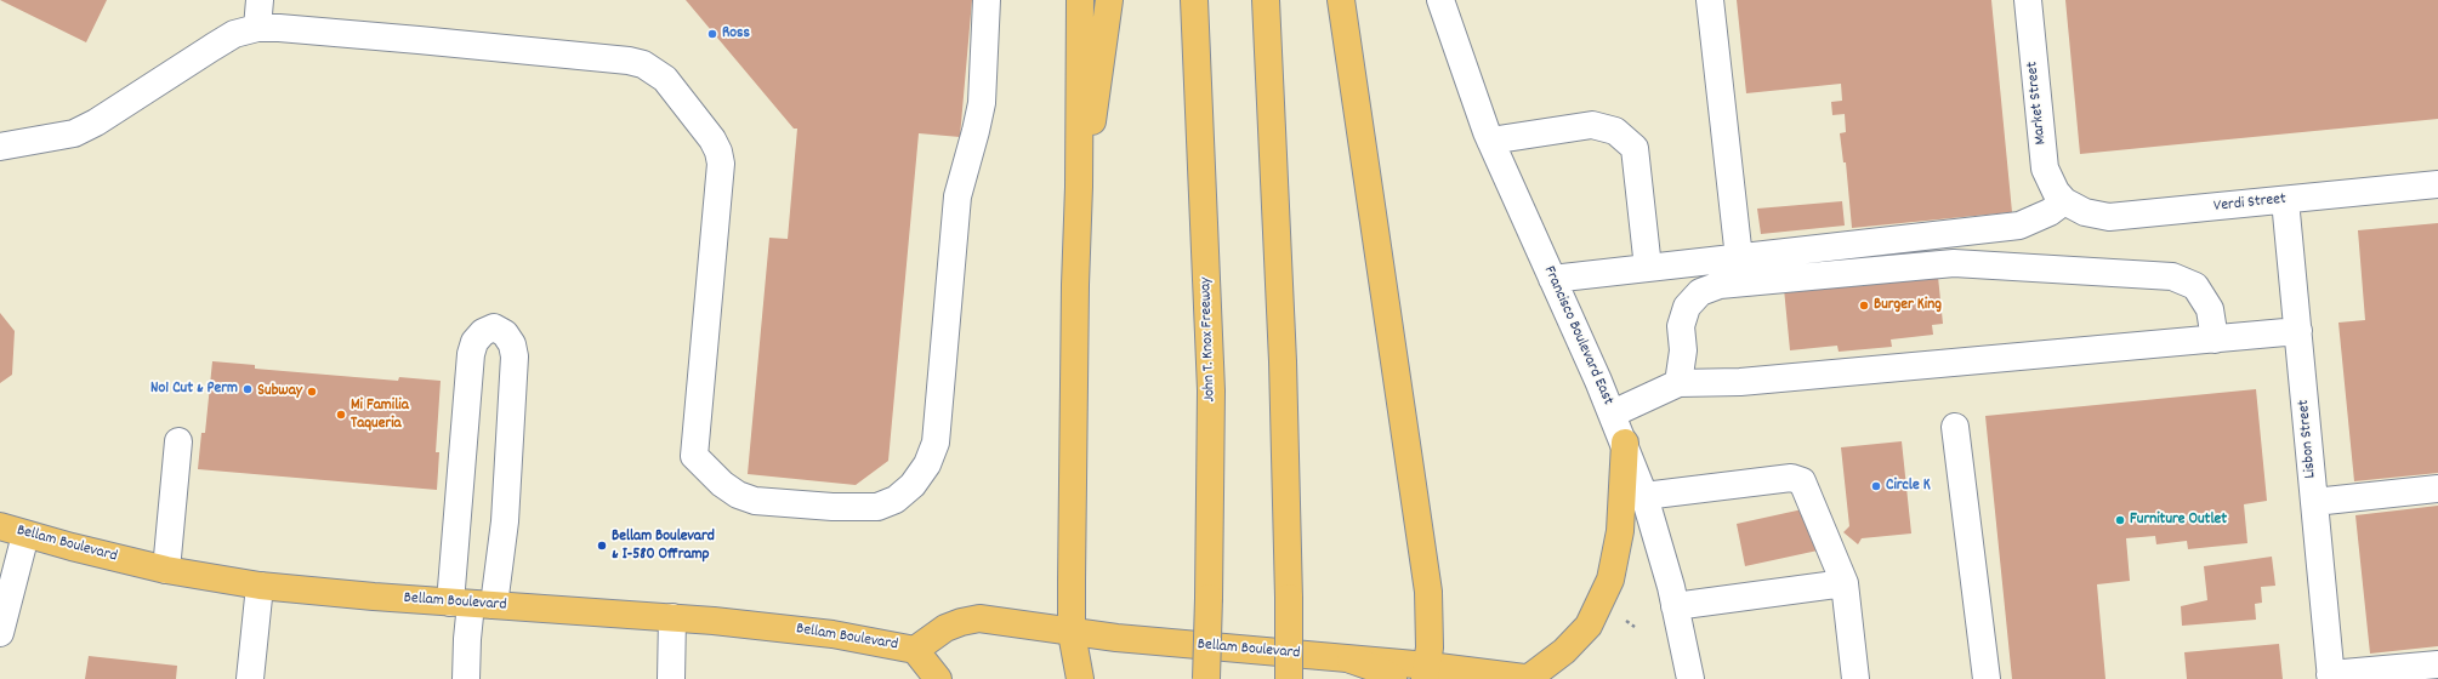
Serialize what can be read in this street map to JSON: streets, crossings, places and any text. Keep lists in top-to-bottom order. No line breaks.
{"streets":{"main road":["John T. Knox Freeway","Bellam Boulevard"],"street":["Market Street","Verdi Street","Francisco Boulevard East","Lisbon Street"]},"crossings":[["Market Street","Verdi Street"],["Verdi Street","Lisbon Street"]],"places":["Ross","Burger King","No1 Cut & Perm","Subway","Mi Familia Taqueria","Circle K","Furniture Outlet","Bellam Boulevard & I-580 Offramp"]}
